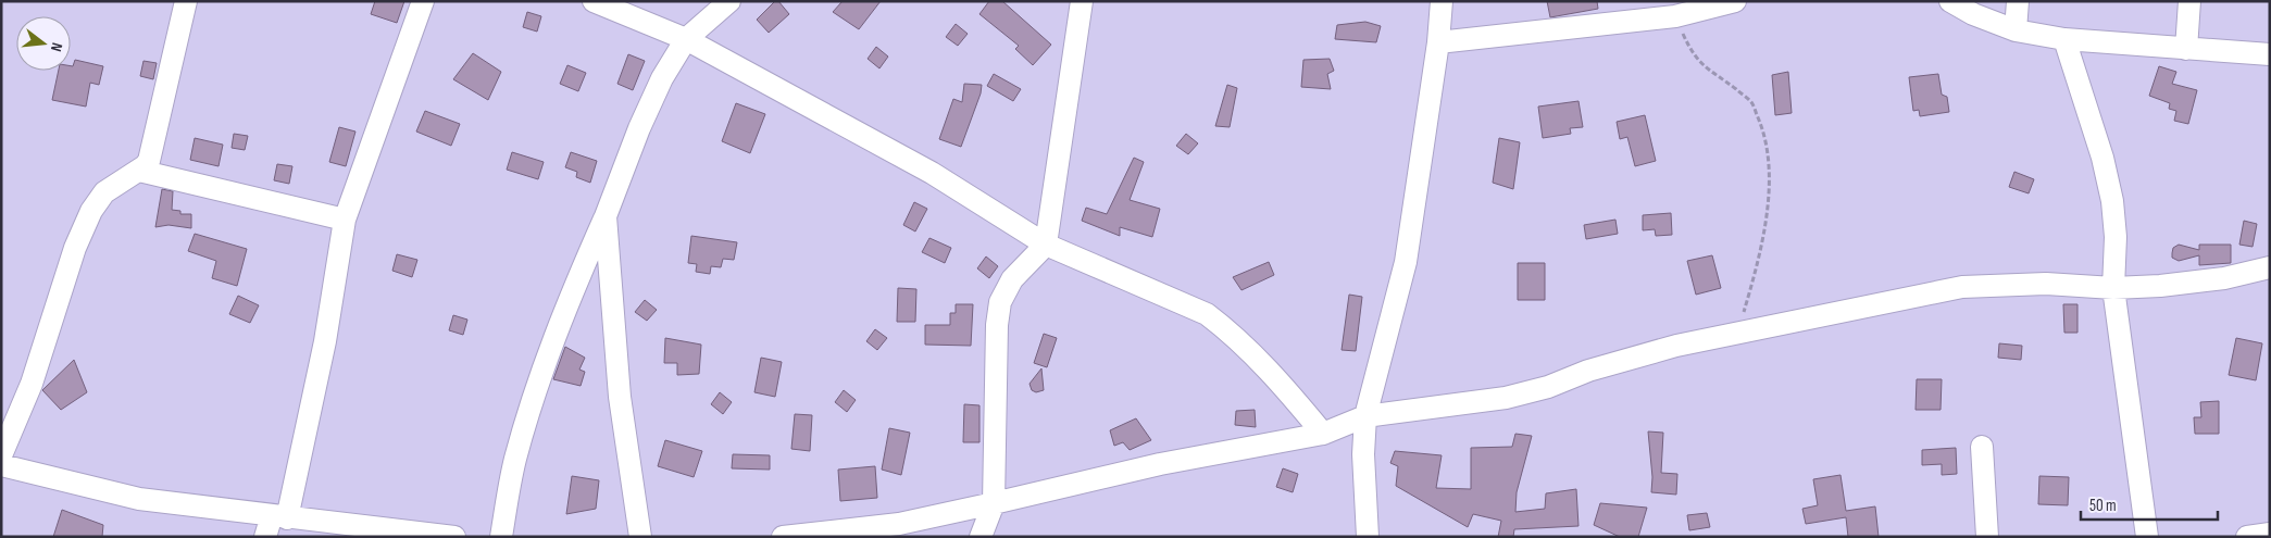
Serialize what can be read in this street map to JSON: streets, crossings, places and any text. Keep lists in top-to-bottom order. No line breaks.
{"scale_bar":"50 m","north":"right"}
